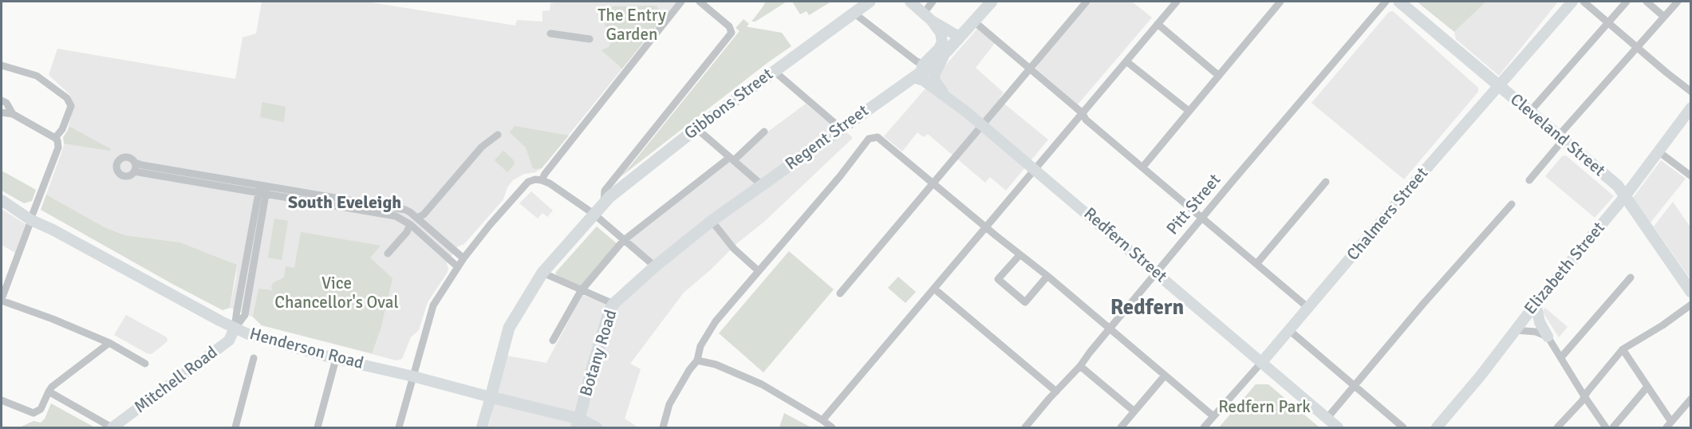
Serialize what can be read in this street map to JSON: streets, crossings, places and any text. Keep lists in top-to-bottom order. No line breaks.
{"streets":{"main road":["Gibbons Street","Cleveland Street","Regent Street","Chalmers Street","Redfern Street","Elizabeth Street","Henderson Road","Botany Road","Mitchell Road"],"street":["Pitt Street"]},"crossings":[["Gibbons Street","Redfern Street"],["Gibbons Street","Henderson Road"],["Cleveland Street","Chalmers Street"],["Cleveland Street","Elizabeth Street"],["Regent Street","Redfern Street"],["Regent Street","Botany Road"],["Pitt Street","Redfern Street"],["Chalmers Street","Redfern Street"],["Henderson Road","Botany Road"],["Henderson Road","Mitchell Road"]],"districts":["South Eveleigh","Redfern"],"parks":["The Entry Garden","Vice Chancellor's Oval","Redfern Park"]}
